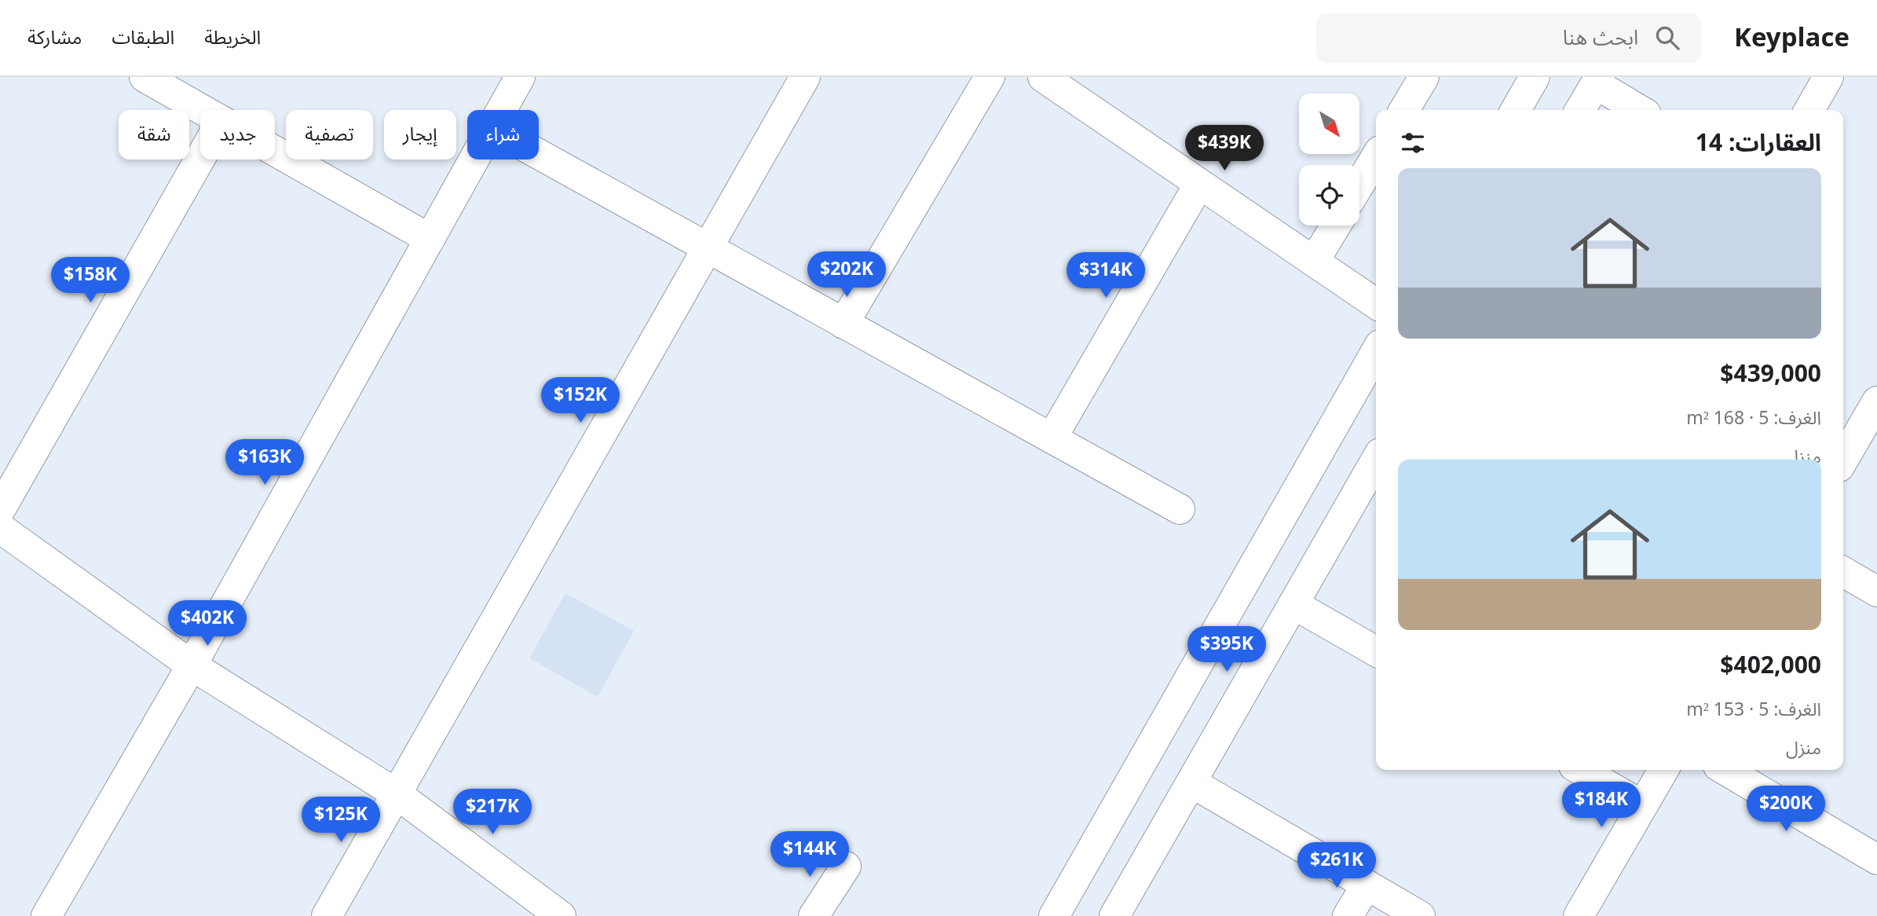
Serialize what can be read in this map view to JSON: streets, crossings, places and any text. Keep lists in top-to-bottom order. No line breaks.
{"north":"bottom right","page":{"header":"Keyplace","search":"ابحث هنا","nav":["الخريطة","الطبقات","مشاركة"],"chip":["شراء","إيجار","تصفية","جديد","شقة"],"heading":"العقارات: 14","price":["$439K","$202K","$314K","$158K","$152K","$163K","$402K","$395K","$184K","$200K","$217K","$125K","$144K","$261K"],"list":[{"name":"$439,000","note":"الغرف: 5 · 168 m² · منزل"},{"name":"$402,000","note":"الغرف: 5 · 153 m² · منزل"}]}}
